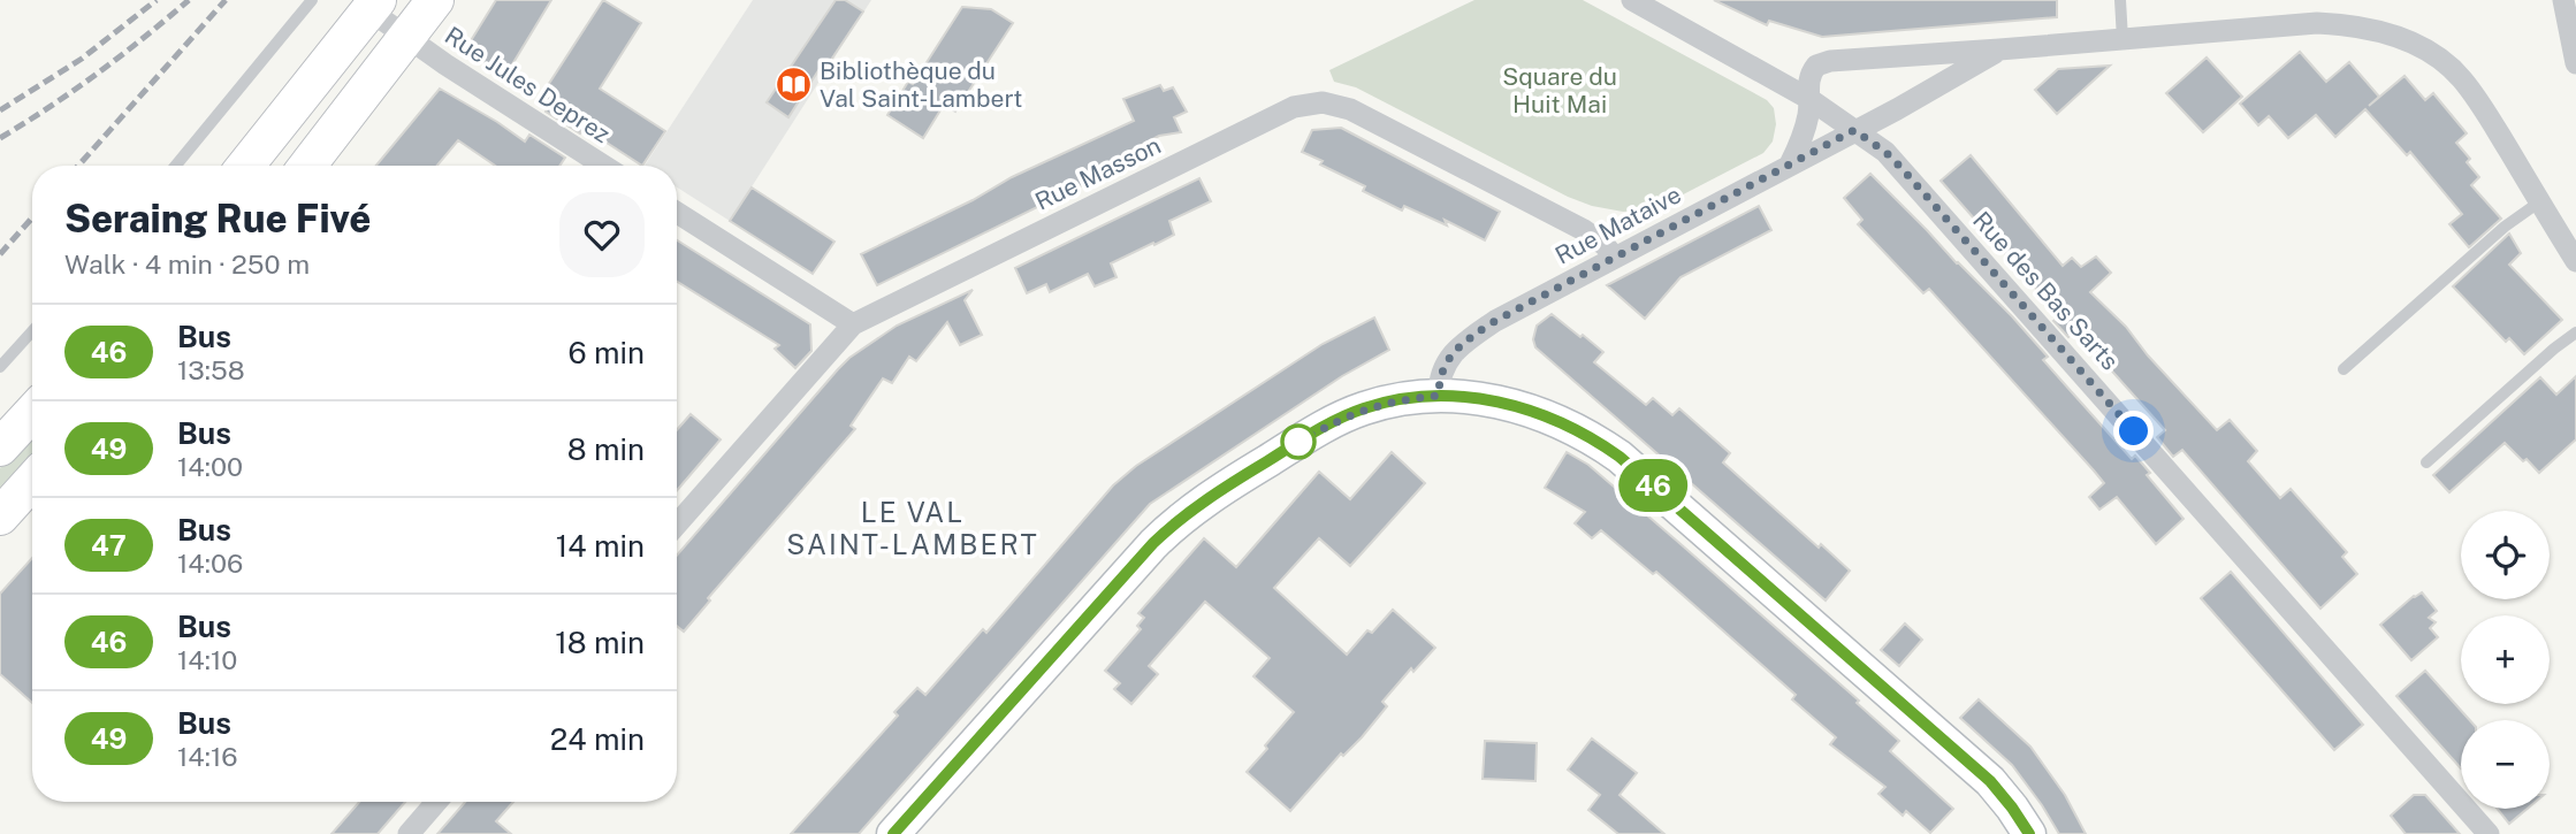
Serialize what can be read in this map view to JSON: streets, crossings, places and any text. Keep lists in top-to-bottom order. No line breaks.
{"streets":{"street":["Rue Jules Deprez","Rue Masson","Rue Mataive","Rue des Bas Sarts"]},"crossings":[["Rue Masson","Rue Mataive"],["Rue Mataive","Rue des Bas Sarts"]],"districts":["LE VAL SAINT-LAMBERT"],"parks":["Square du Huit Mai"],"places":{"library":["Bibliothèque du Val Saint-Lambert"]},"lines":["bus line 46"],"page":{"on_map":"46","heading":["Seraing Rue Fivé","Walk · 4 min · 250 m"],"list":[{"mark":"46","name":"Bus","note":"13:58","value":"6 min"},{"mark":"49","name":"Bus","note":"14:00","value":"8 min"},{"mark":"47","name":"Bus","note":"14:06","value":"14 min"},{"mark":"46","name":"Bus","note":"14:10","value":"18 min"},{"mark":"49","name":"Bus","note":"14:16","value":"24 min"}],"map_buttons":["+","−"]}}
